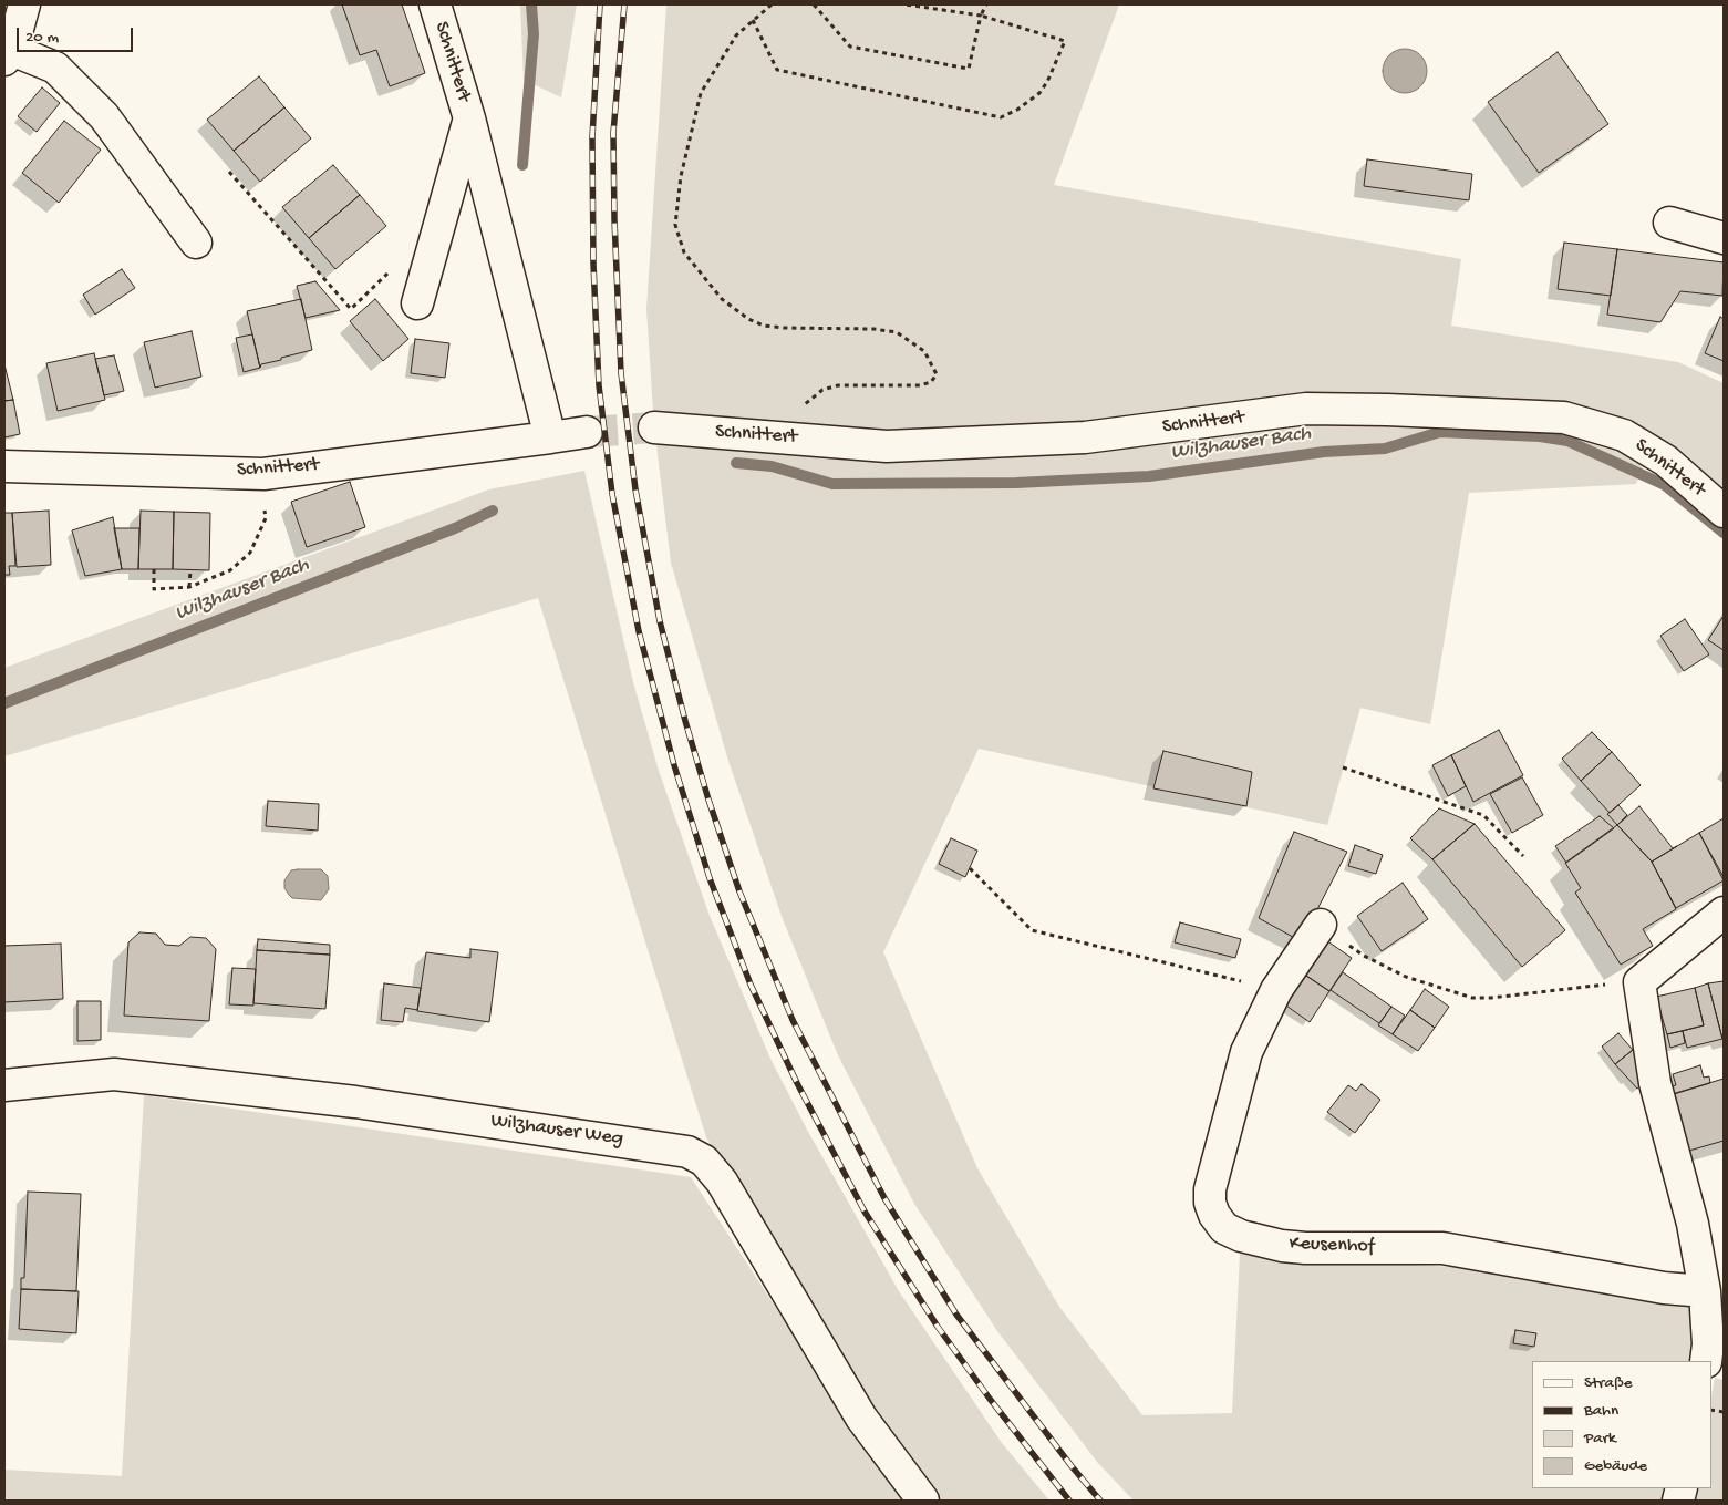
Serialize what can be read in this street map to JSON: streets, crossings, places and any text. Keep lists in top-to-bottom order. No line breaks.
{"streets":{"street":["Schnittert","Wilzhauser Weg","Keusenhof"]},"water":["Wilzhauser Bach"],"legend":["Straße","Bahn","Park","Gebäude"],"scale_bar":"20 m"}
